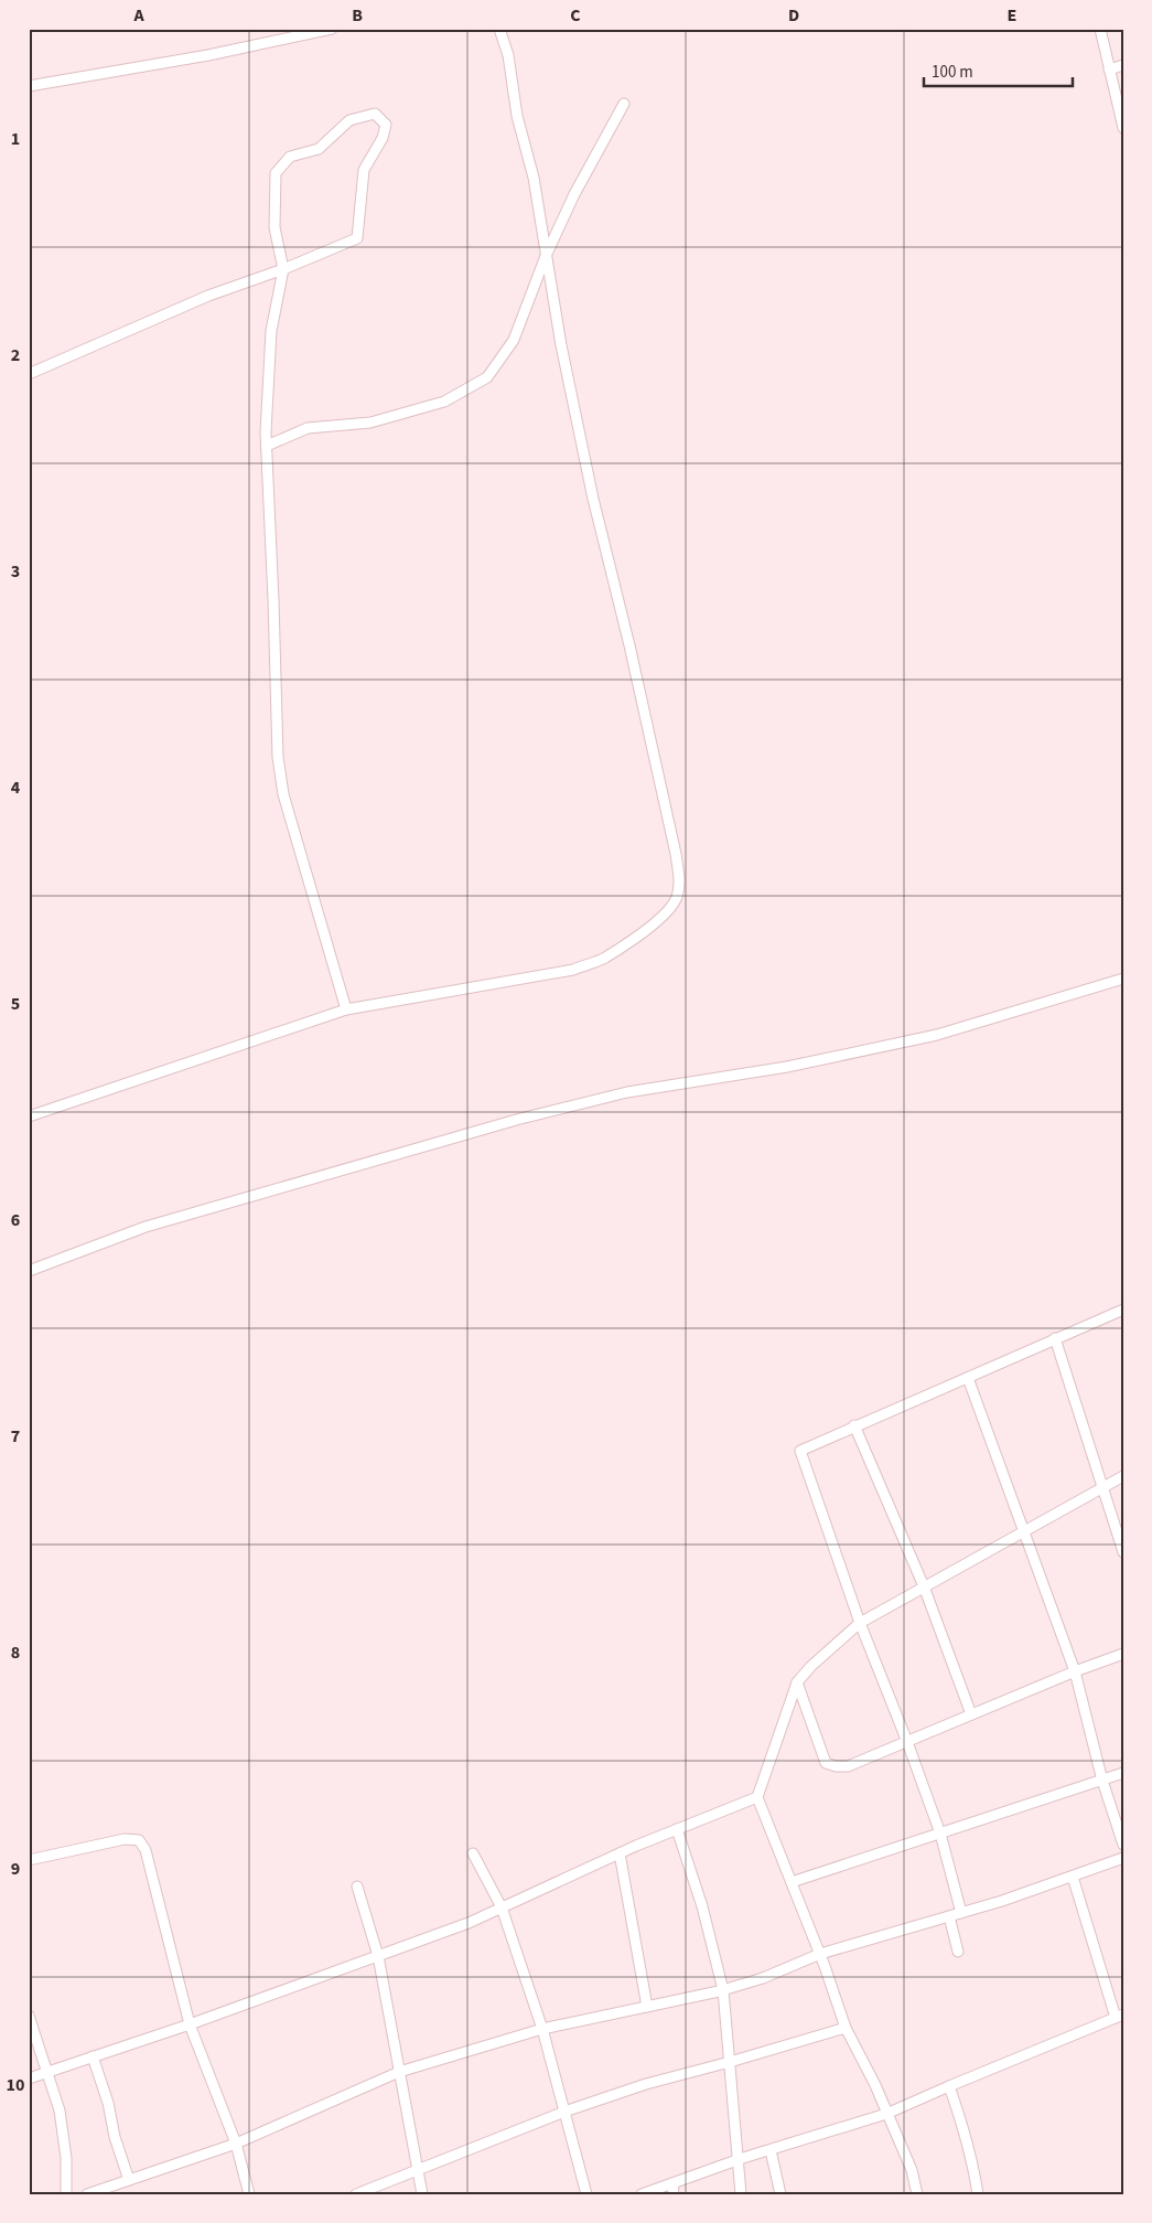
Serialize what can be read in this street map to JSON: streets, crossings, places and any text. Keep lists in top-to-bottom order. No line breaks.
{"scale_bar":"100 m","grid":{"columns":["A","B","C","D","E"],"rows":["1","2","3","4","5","6","7","8","9","10"]}}
